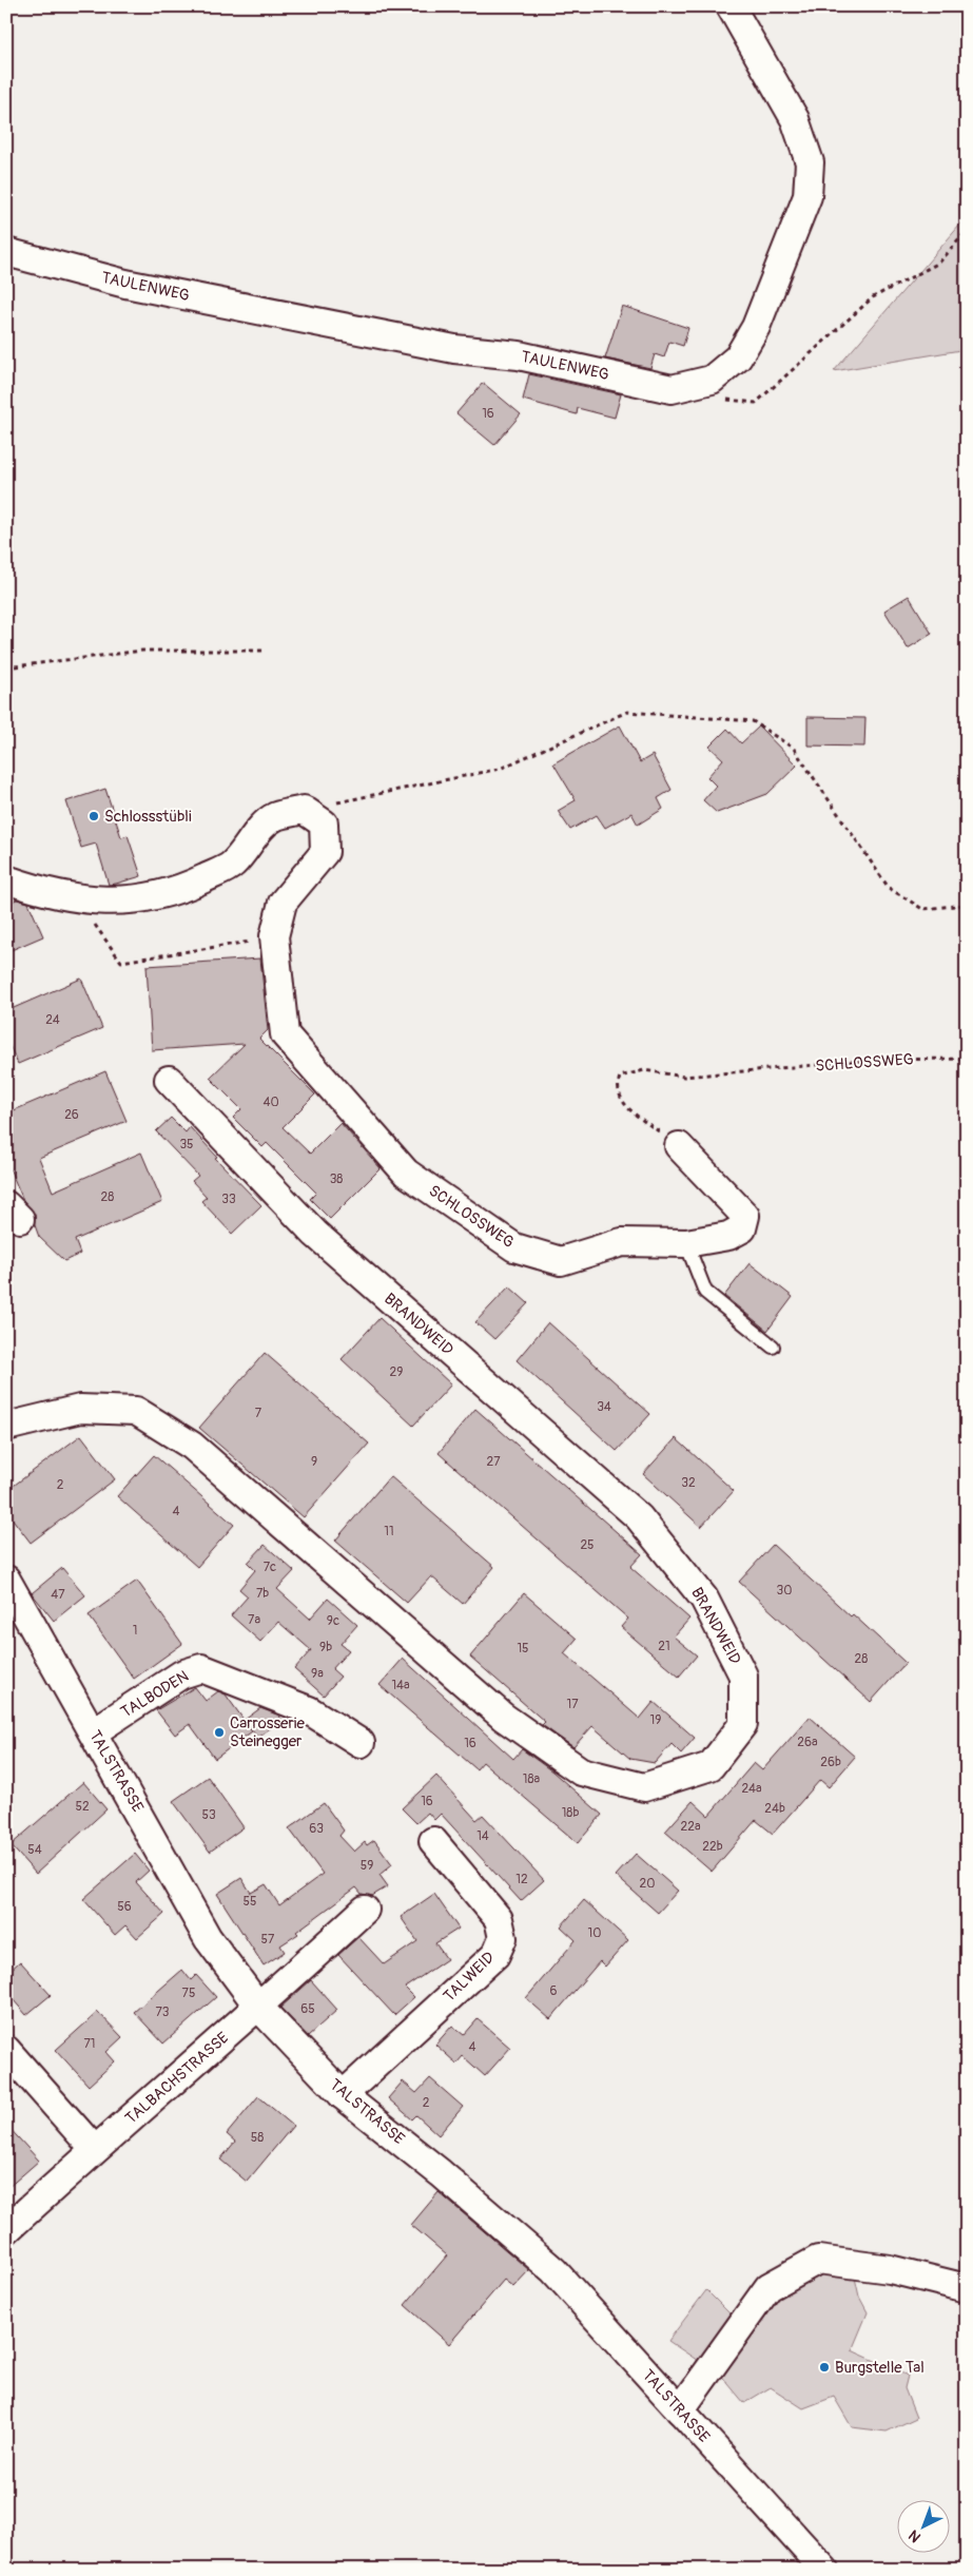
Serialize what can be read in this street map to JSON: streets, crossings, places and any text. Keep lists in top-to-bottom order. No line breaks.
{"streets":{"street":["TAULENWEG","SCHLOSSWEG","BRANDWEID","TALBODEN","TALSTRASSE","TALWEID","TALBACHSTRASSE"]},"crossings":[["TALBODEN","TALSTRASSE"],["TALSTRASSE","TALWEID"],["TALSTRASSE","TALBACHSTRASSE"]],"places":["Schlossstübli","Carrosserie Steinegger","Burgstelle Tal"],"house_numbers":["16","24","40","26","35","38","28","33","29","34","7","9","27","32","2","4","11","25","7c","30","7b","47","7a","9c","1","21","9b","15","28","9a","14a","17","19","26a","16","26b","18a","24a","16","52","24b","18b","53","22a","63","14","22b","54","59","12","20","55","56","10","57","6","75","65","73","71","4","2","58"],"north":"bottom left"}
